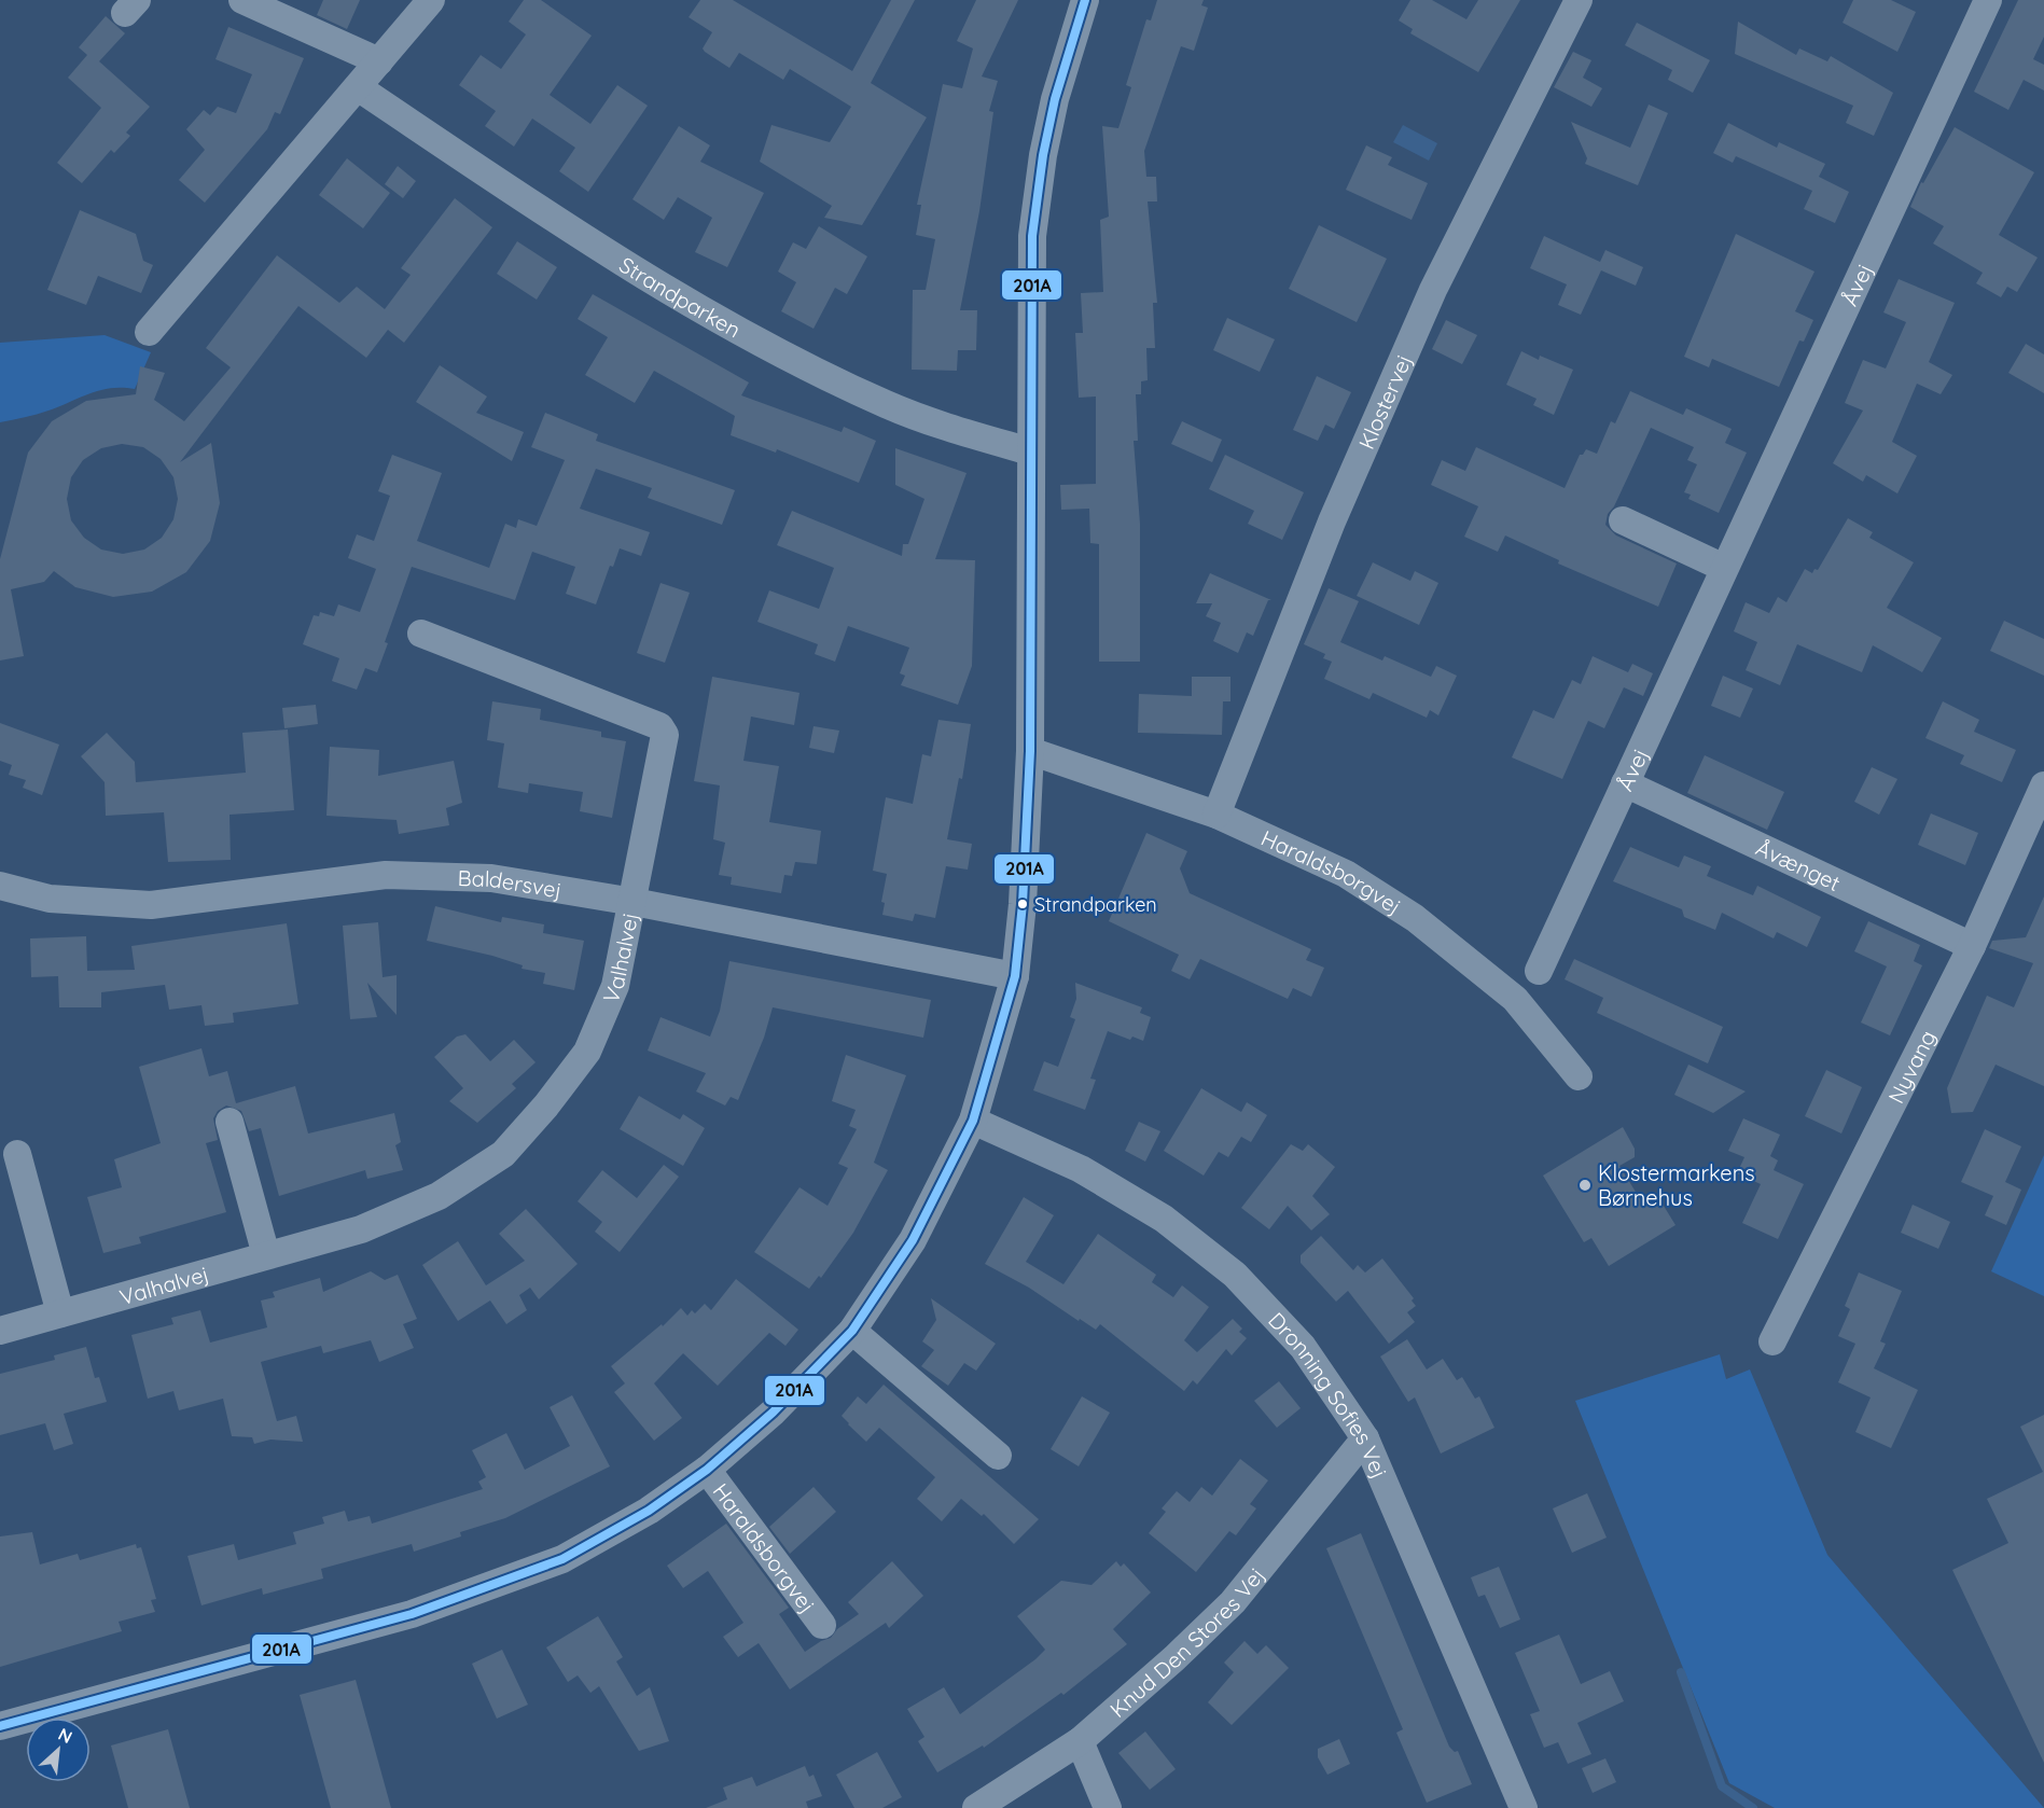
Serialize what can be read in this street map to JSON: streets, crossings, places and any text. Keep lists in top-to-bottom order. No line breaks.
{"streets":{"street":["Åvej","Strandparken","Klostervej","Åvænget","Haraldsborgvej","Baldersvej","Valhalvej","Nyvang","Dronning Sofies Vej","Knud Den Stores Vej"]},"crossings":[["Åvej","Åvænget"],["Strandparken","Haraldsborgvej"],["Klostervej","Haraldsborgvej"],["Åvænget","Nyvang"],["Haraldsborgvej","Baldersvej"],["Haraldsborgvej","Dronning Sofies Vej"],["Baldersvej","Valhalvej"],["Dronning Sofies Vej","Knud Den Stores Vej"]],"places":["Strandparken","Klostermarkens Børnehus"],"lines":["transit line 201A"],"north":"top right"}
